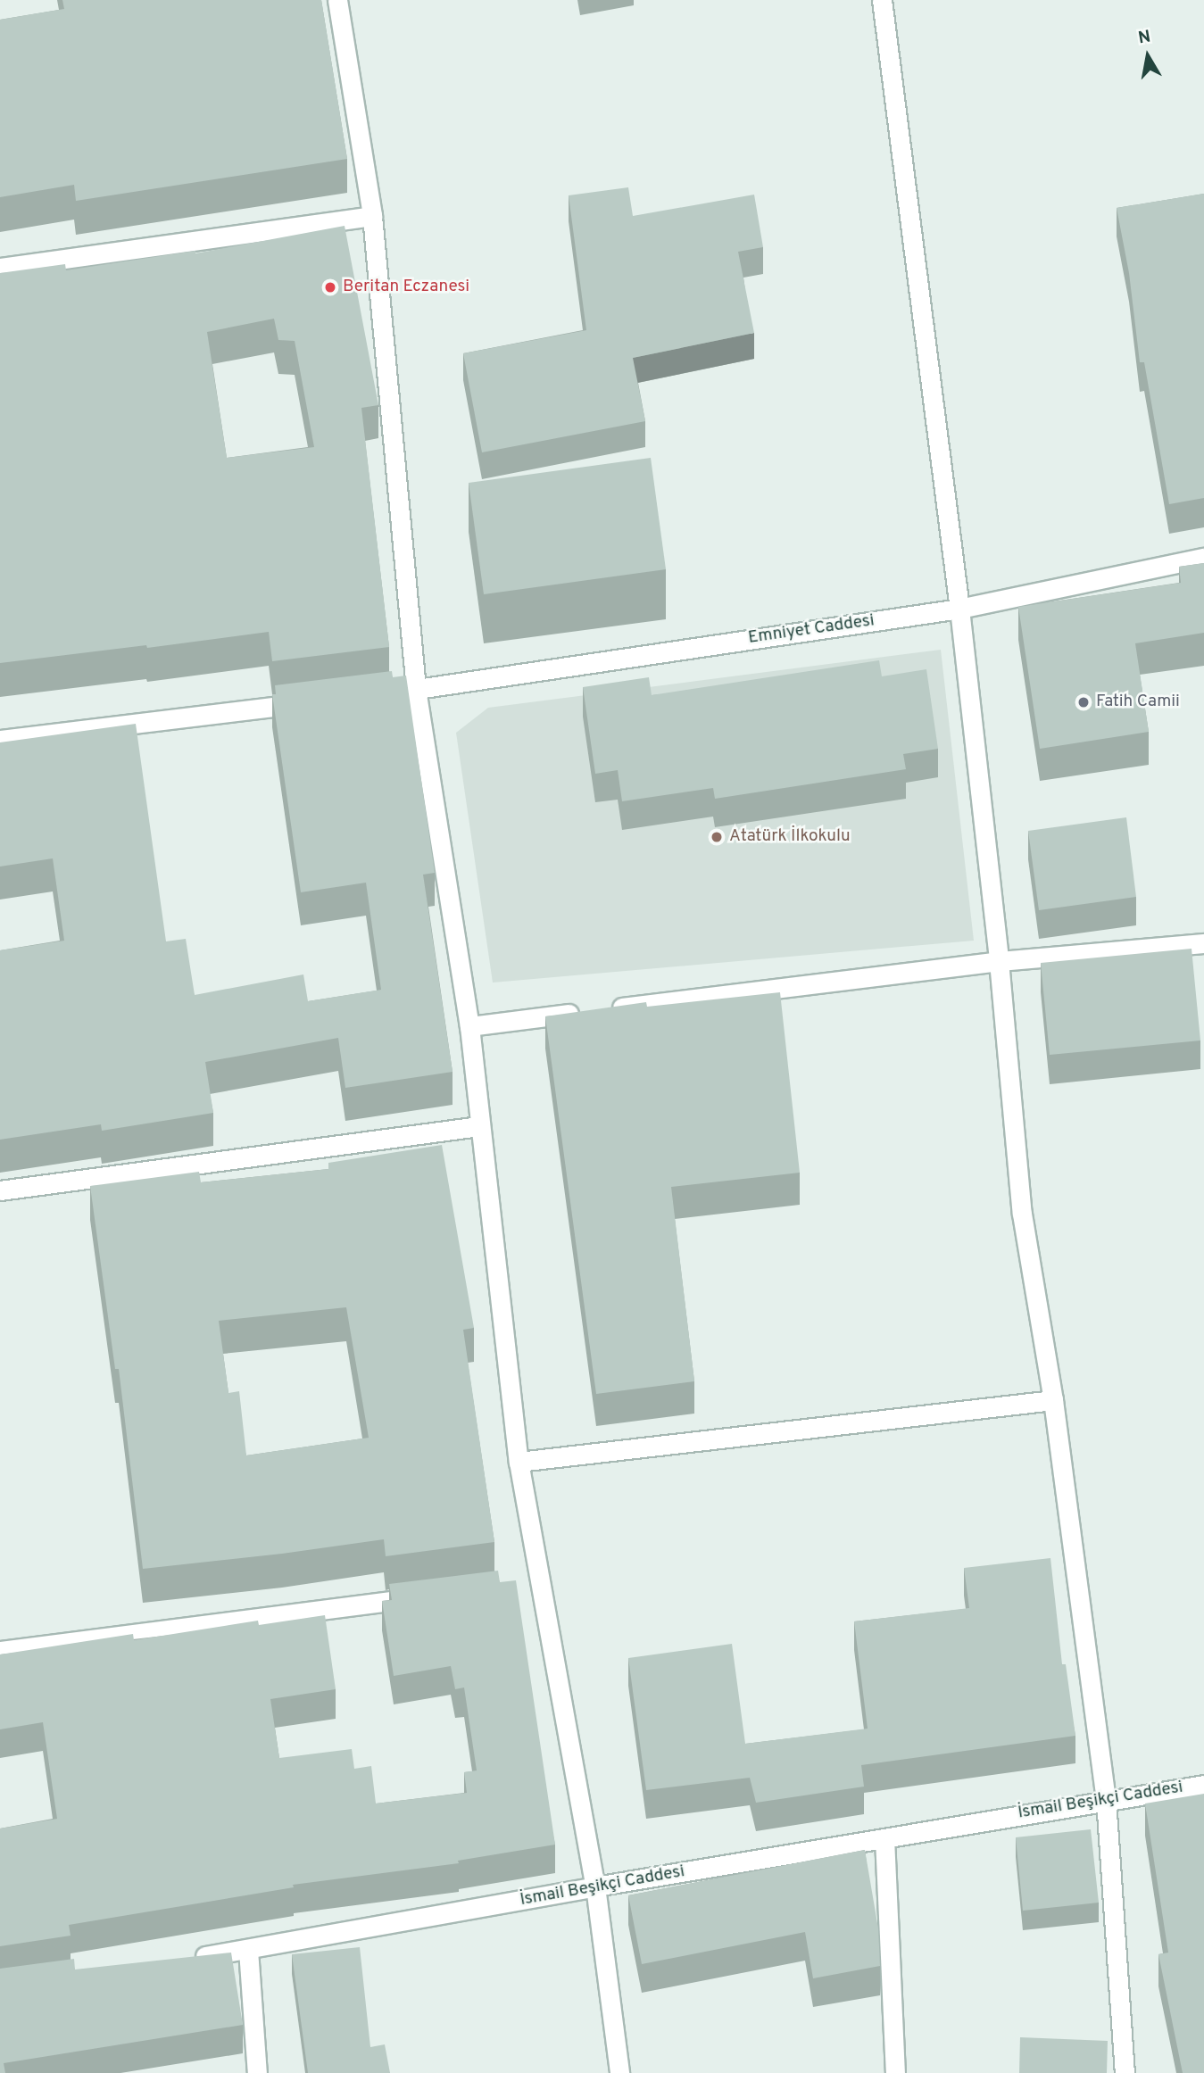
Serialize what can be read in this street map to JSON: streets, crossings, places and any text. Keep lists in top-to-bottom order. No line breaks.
{"streets":{"street":["Emniyet Caddesi","İsmail Beşikçi Caddesi"]},"places":["Beritan Eczanesi","Fatih Camii","Atatürk İlkokulu"],"north":"top"}
